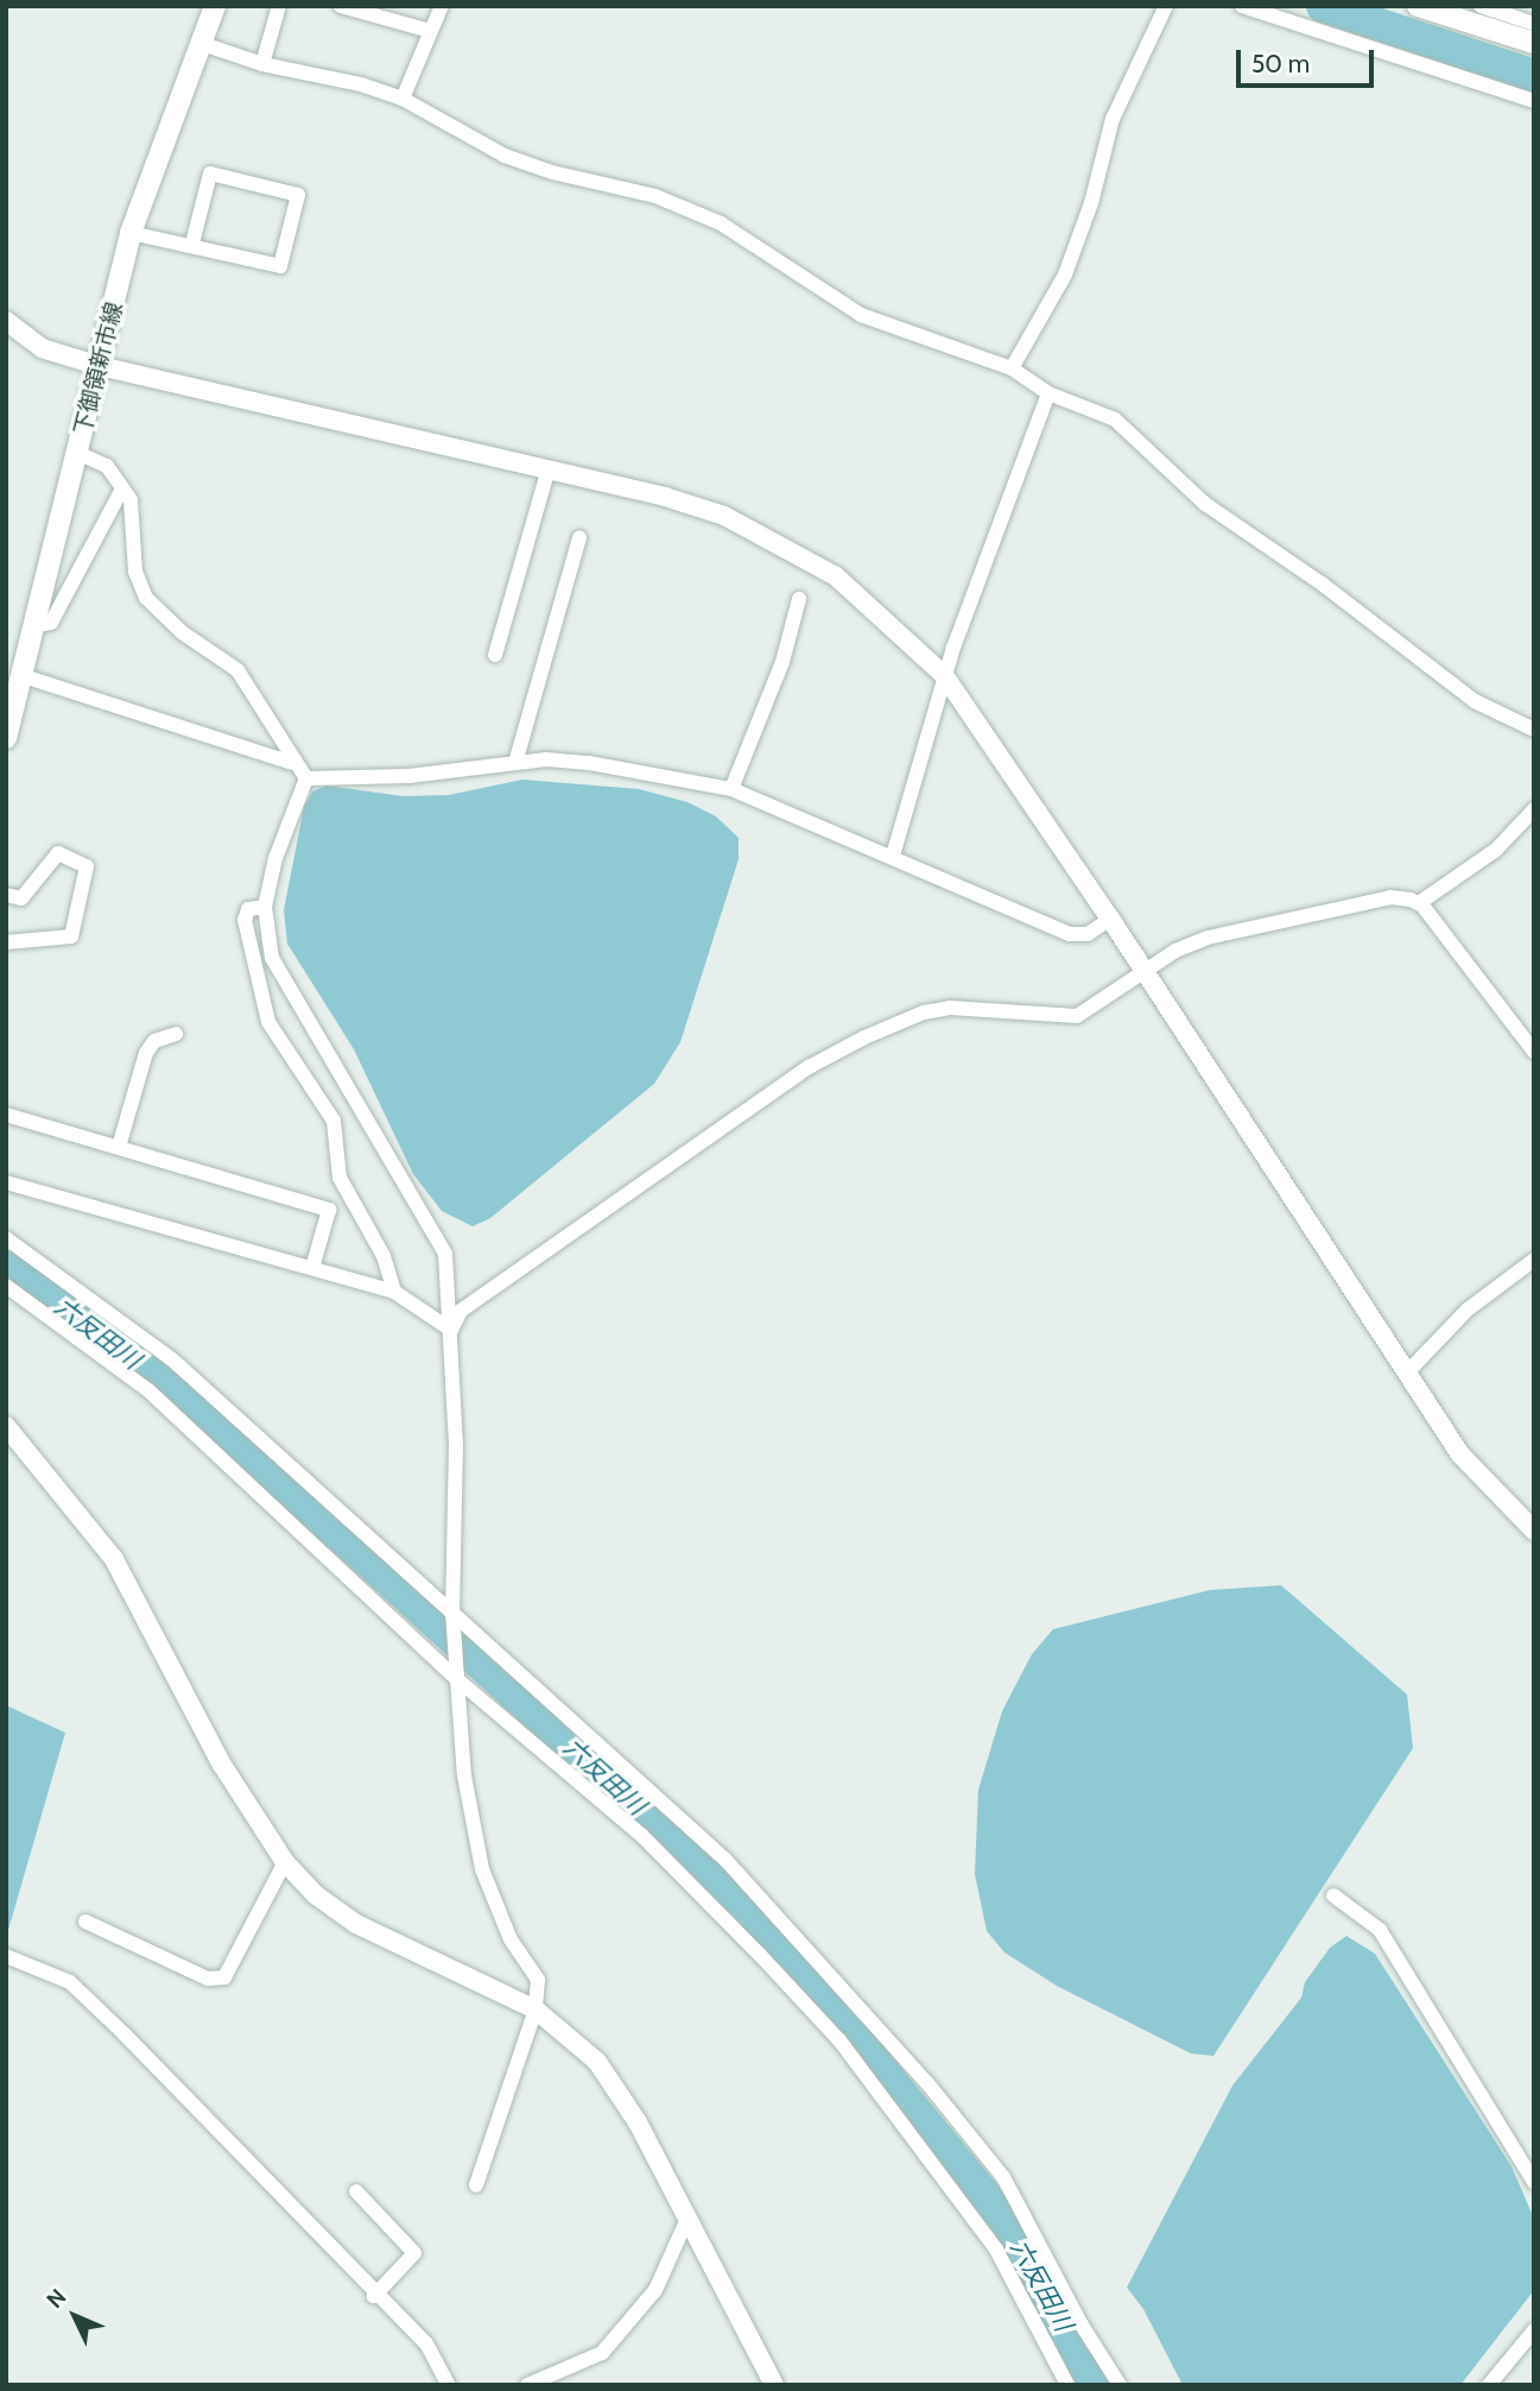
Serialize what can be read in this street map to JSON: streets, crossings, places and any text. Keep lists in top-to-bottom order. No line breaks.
{"streets":{"main road":["下御領新市線"]},"water":["六反田川"],"scale_bar":"50 m","north":"top left"}
